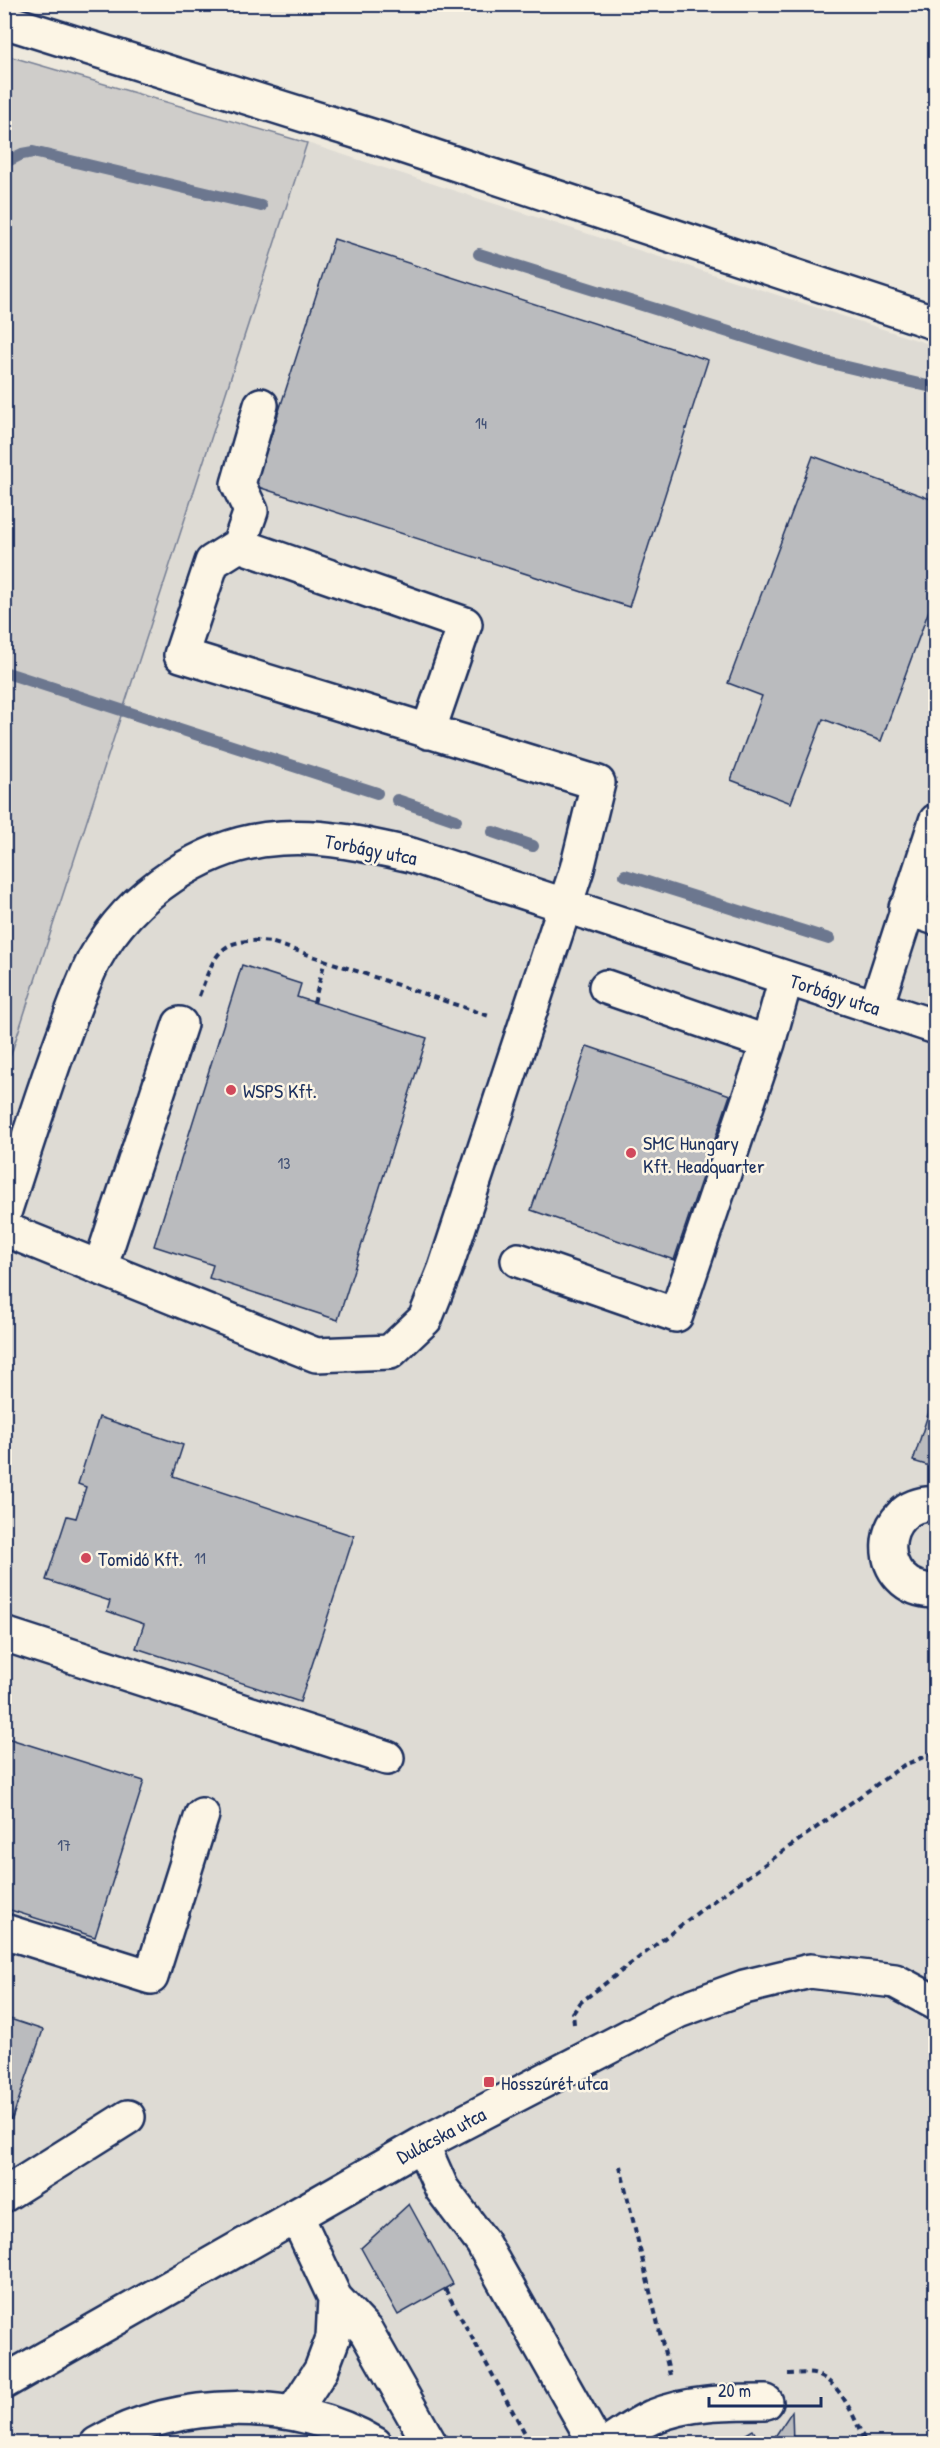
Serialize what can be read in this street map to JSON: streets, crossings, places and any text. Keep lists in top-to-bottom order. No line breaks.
{"streets":{"street":["Torbágy utca","Dulácska utca"]},"places":{"other":["WSPS Kft.","SMC Hungary Kft. Headquarter","Tomidó Kft."],"transit":["Hosszúrét utca"]},"house_numbers":["14","13","11","17"],"scale_bar":"20 m"}
